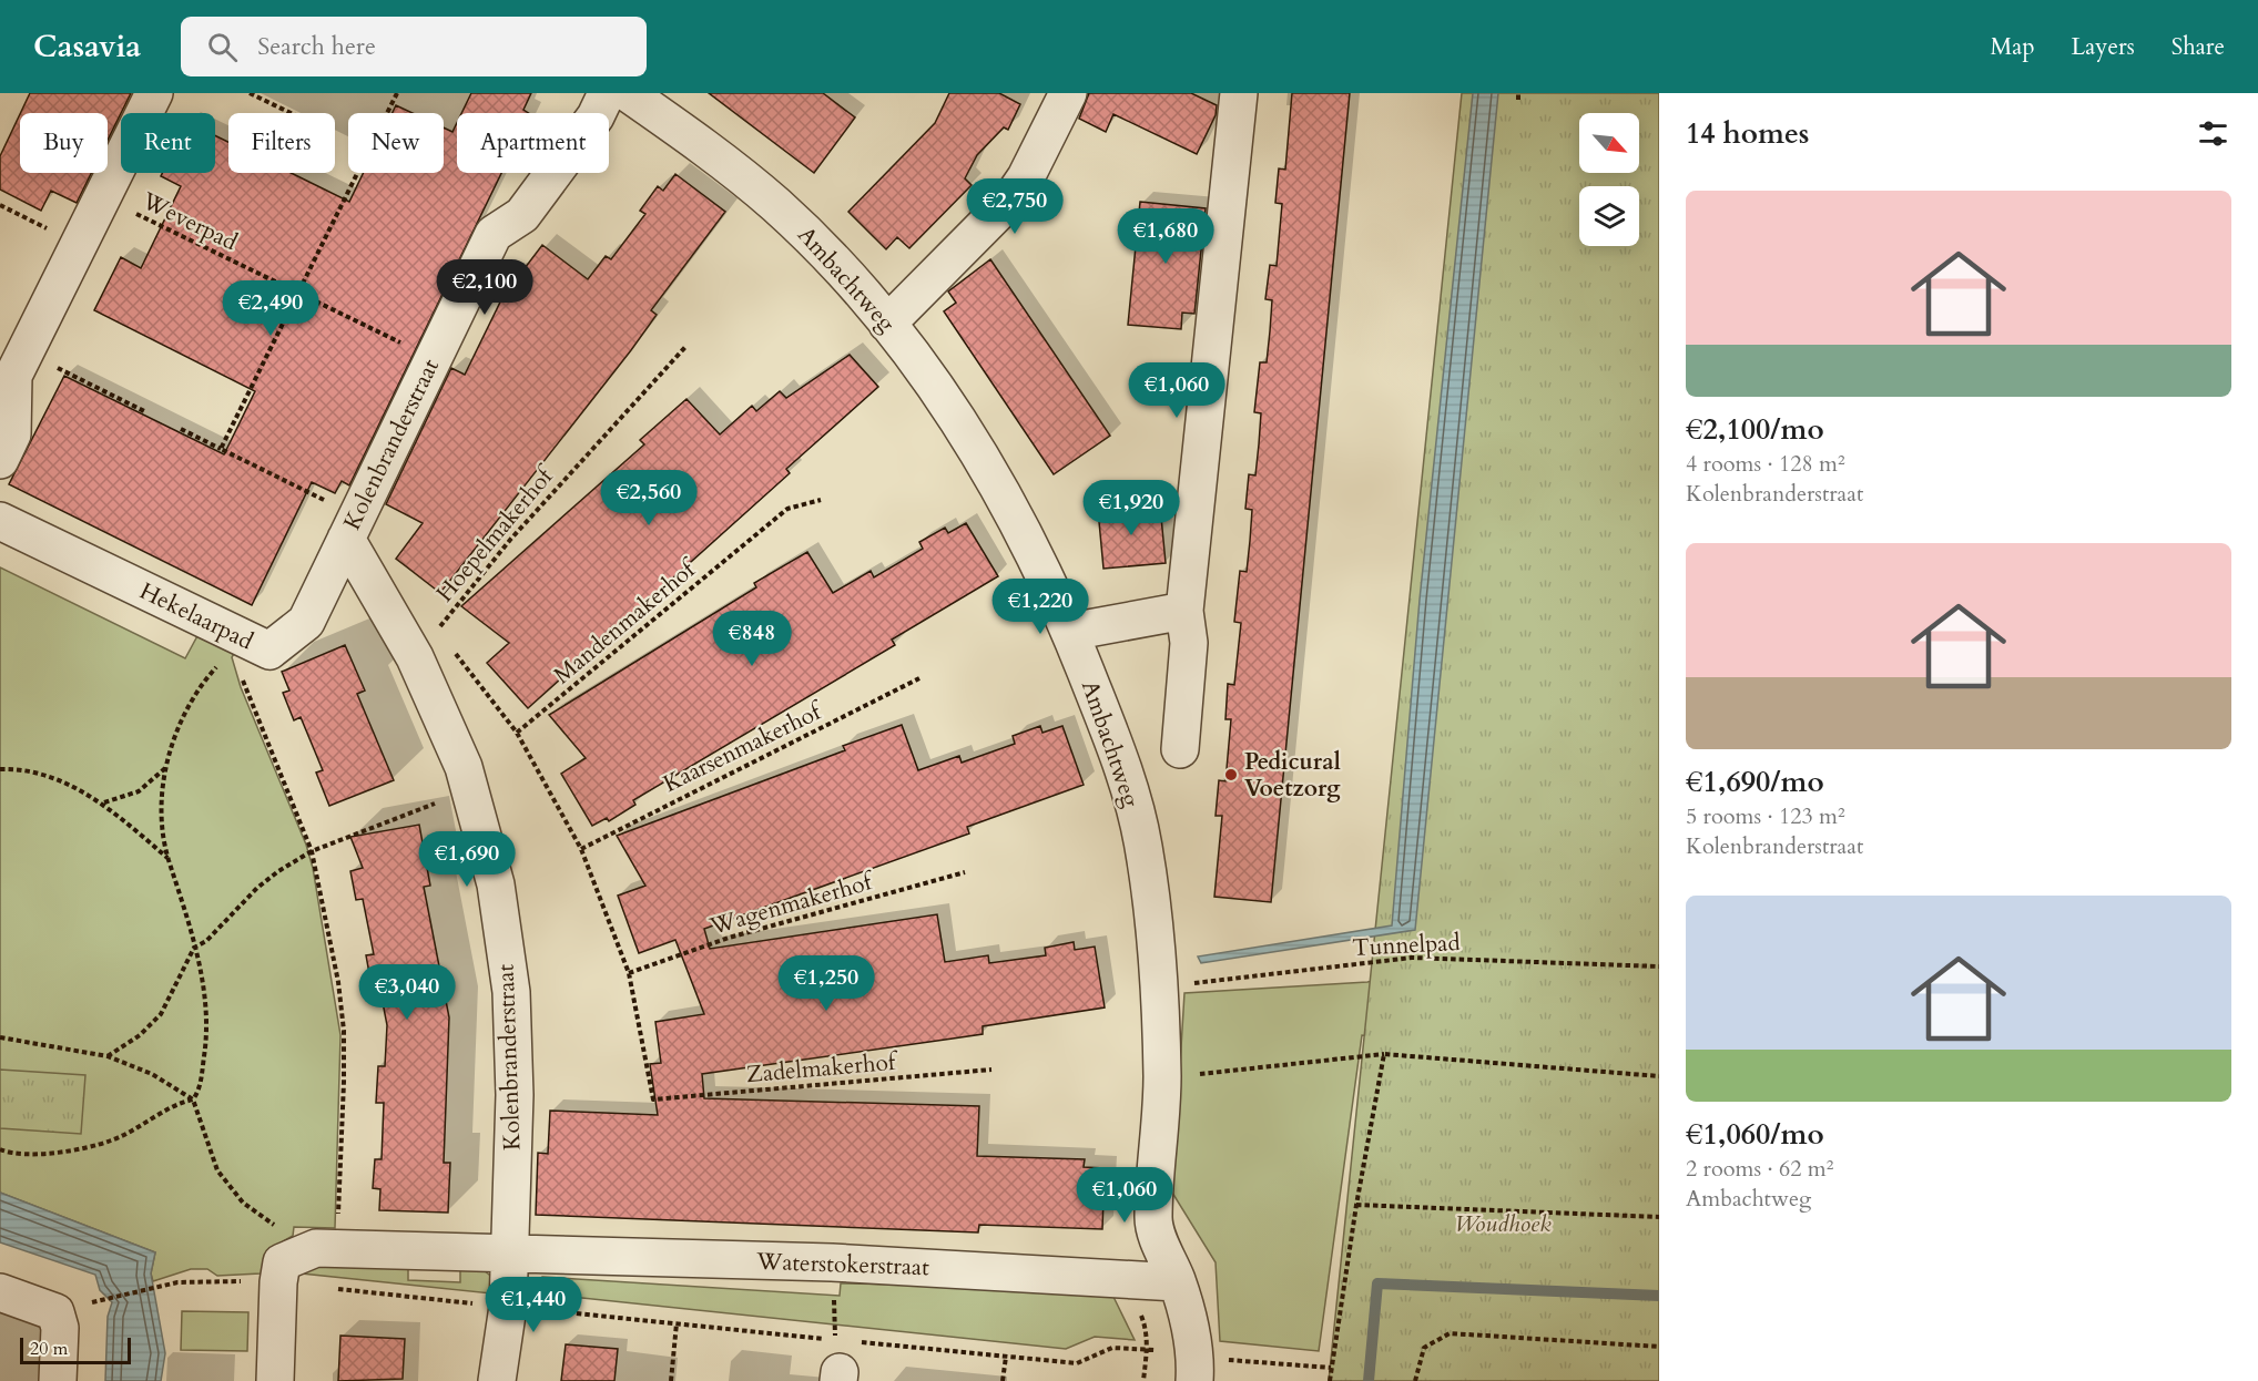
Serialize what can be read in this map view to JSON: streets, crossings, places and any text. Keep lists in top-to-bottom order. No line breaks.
{"streets":{"street":["Ambachtweg","Kolenbranderstraat","Hekelaarpad","Waterstokerstraat"],"path":["Weverpad","Hoepelmakerhof","Mandenmakerhof","Kaarsenmakerhof","Wagenmakerhof","Tunnelpad","Zadelmakerhof"]},"crossings":[["Weverpad","Kolenbranderstraat"],["Ambachtweg","Tunnelpad"],["Ambachtweg","Waterstokerstraat"],["Kolenbranderstraat","Hekelaarpad"],["Kolenbranderstraat","Waterstokerstraat"],["Wagenmakerhof","Zadelmakerhof"]],"parks":["Woudhoek"],"places":["Pedicural Voetzorg"],"scale_bar":"20 m","north":"bottom right","page":{"header":"Casavia","search":"Search here","nav":["Map","Layers","Share"],"heading":"14 homes","chip":["Buy","Rent","Filters","New","Apartment"],"list":[{"name":"€2,100/mo","note":"4 rooms · 128 m² · Kolenbranderstraat"},{"name":"€1,690/mo","note":"5 rooms · 123 m² · Kolenbranderstraat"},{"name":"€1,060/mo","note":"2 rooms · 62 m² · Ambachtweg"}],"price":["€2,750","€1,680","€2,100","€2,490","€1,060","€2,560","€1,920","€1,220","€848","€1,690","€1,250","€3,040","€1,060","€1,440"],"scale":"20 m"}}
